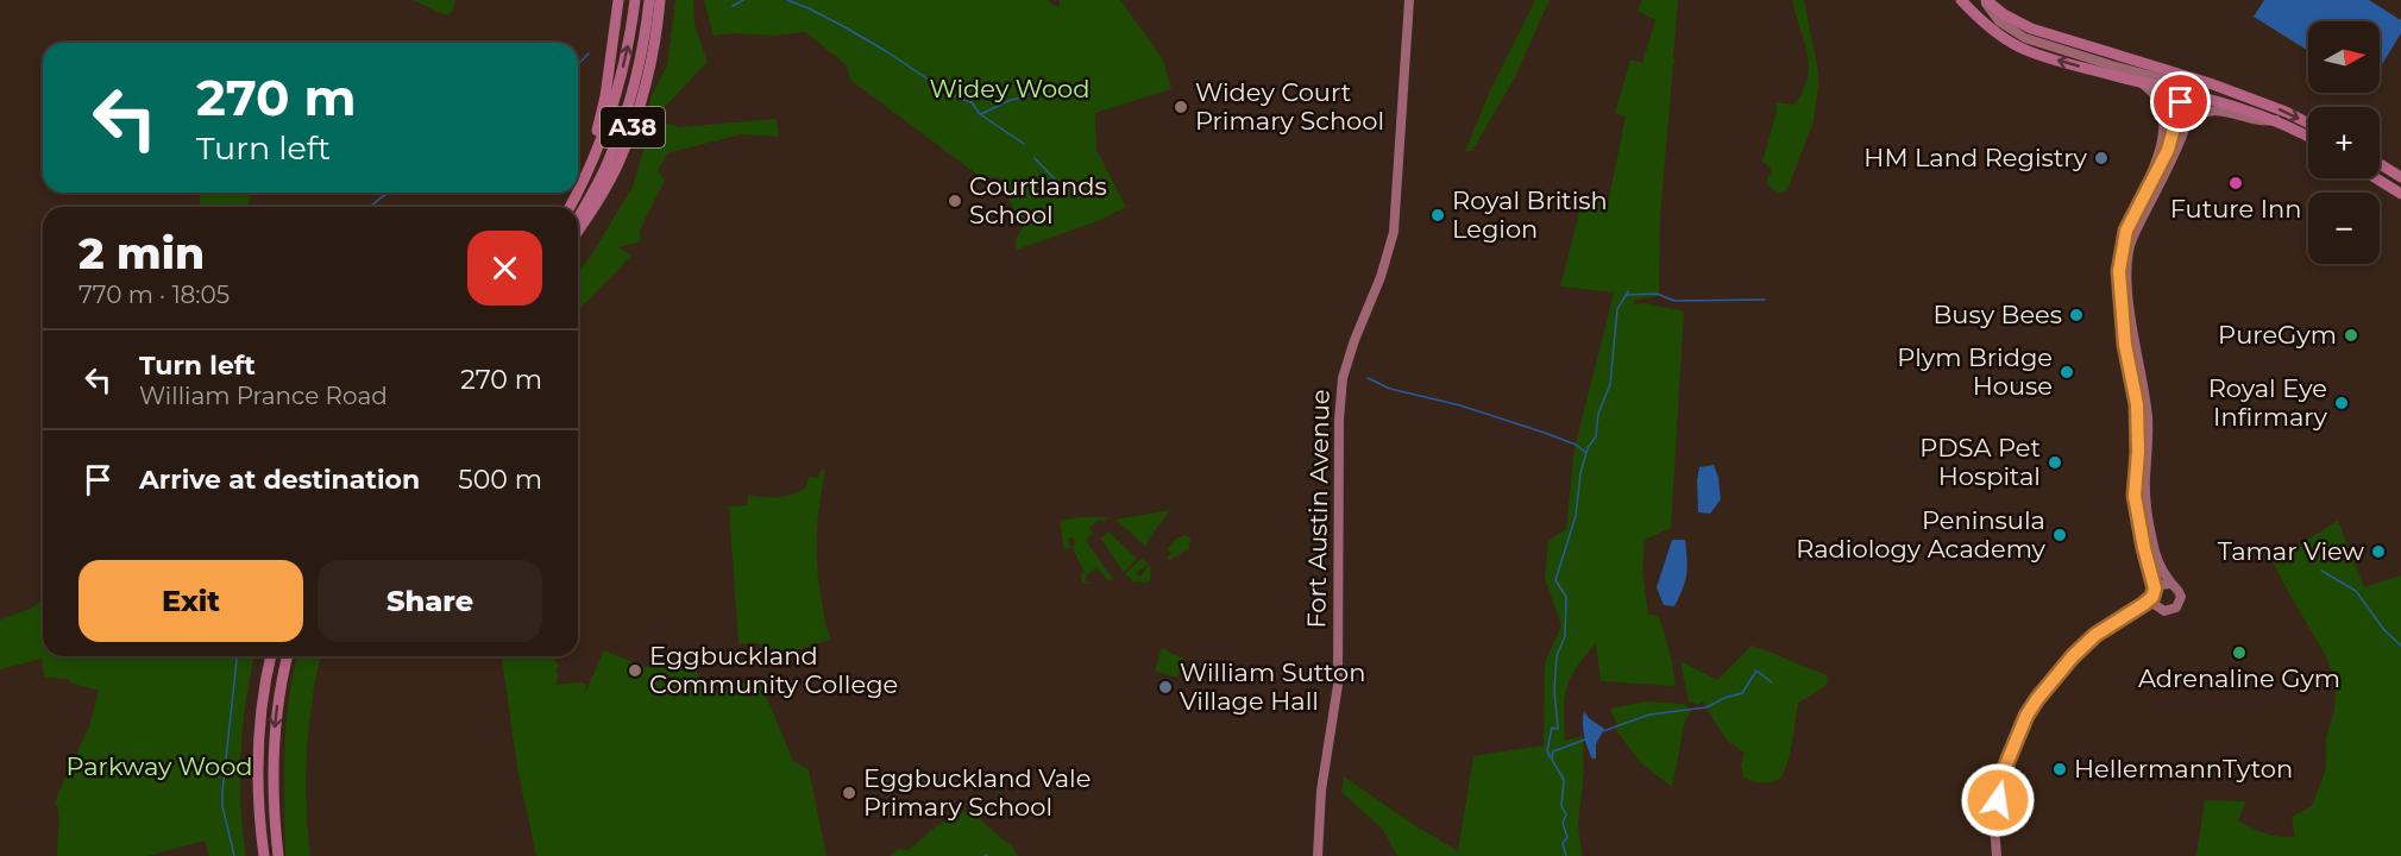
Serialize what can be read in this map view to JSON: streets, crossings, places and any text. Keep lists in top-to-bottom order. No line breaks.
{"streets":{"highway":["A38"],"main road":["Fort Austin Avenue"]},"parks":["Widey Wood","Parkway Wood"],"places":["Widey Court Primary School","HM Land Registry","Future Inn","Courtlands School","Royal British Legion","Busy Bees","PureGym","Plym Bridge House","Royal Eye Infirmary","PDSA Pet Hospital","Peninsula Radiology Academy","Tamar View","Adrenaline Gym","Eggbuckland Community College","William Sutton Village Hall","HellermannTyton","Eggbuckland Vale Primary School"],"north":"right","page":{"map_buttons":["+","−"],"turn":["270 m","Turn left"],"heading":["2 min","770 m · 18:05"],"list":[{"name":"Turn left","note":"William Prance Road","value":"270 m"},{"name":"Arrive at destination","value":"500 m"}],"buttons":["Exit","Share"]}}
